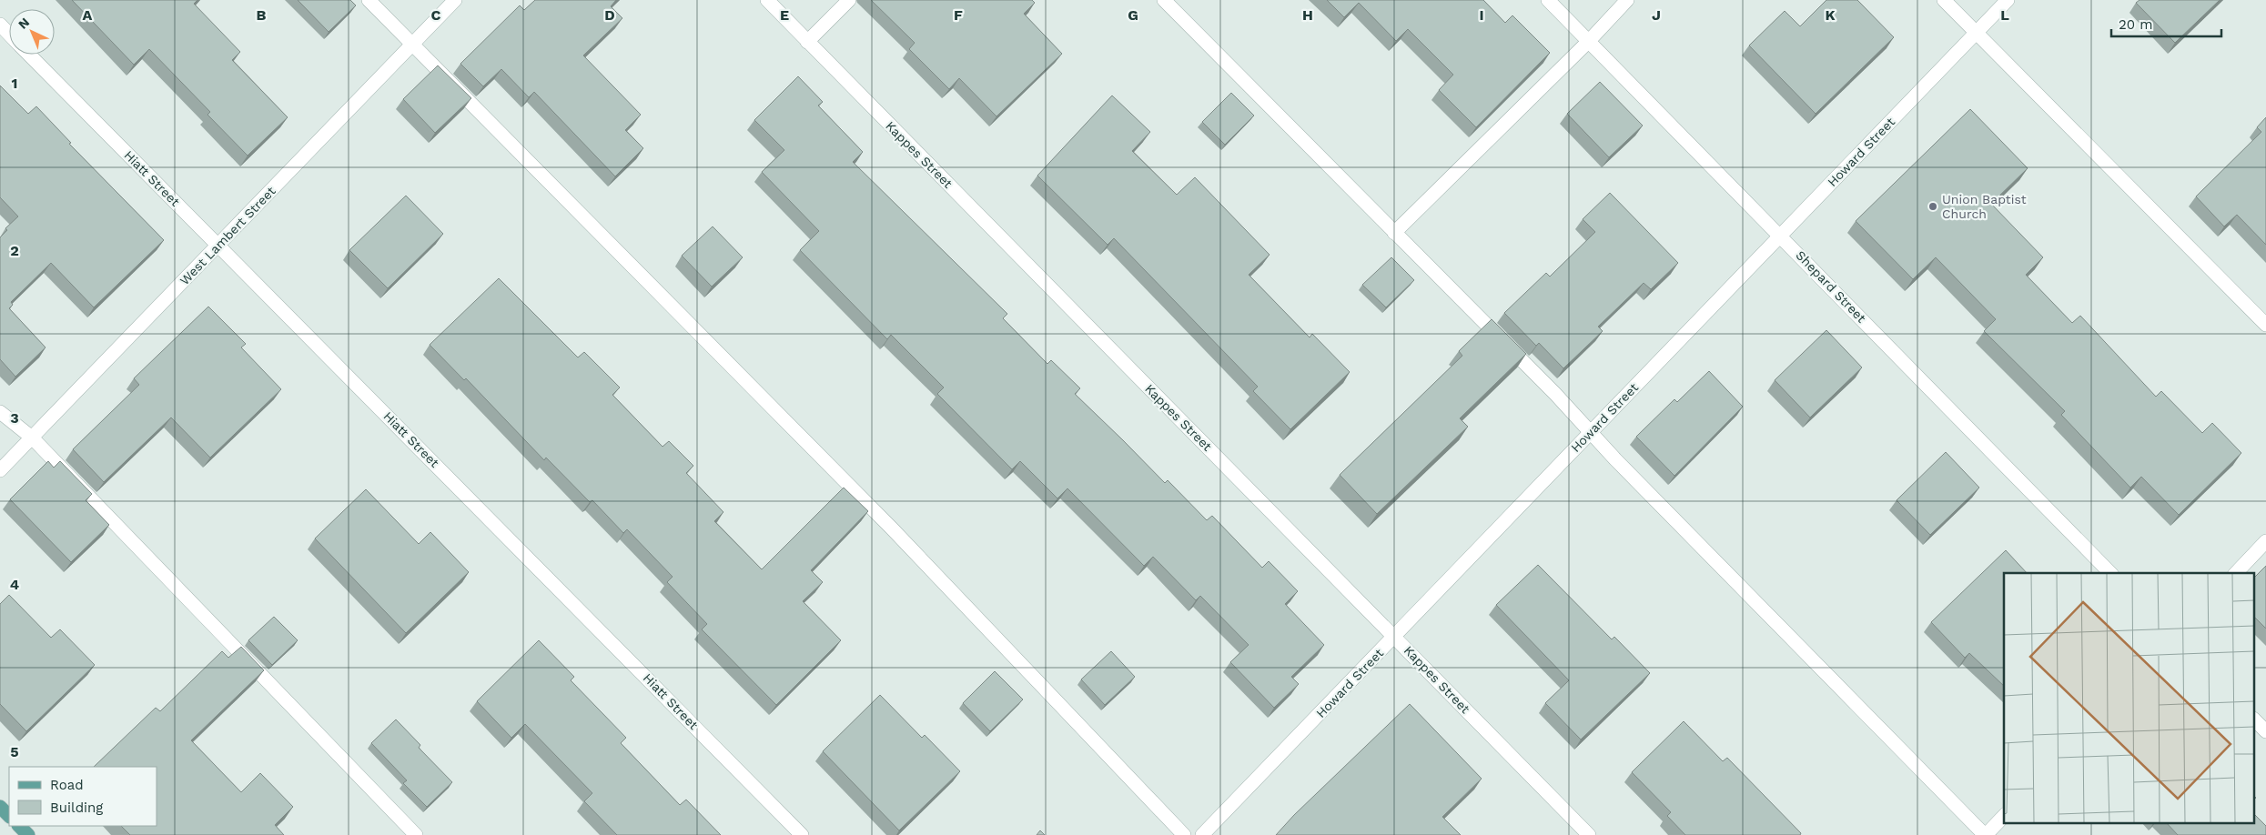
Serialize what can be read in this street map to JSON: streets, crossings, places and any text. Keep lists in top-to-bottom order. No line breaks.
{"streets":{"street":["Howard Street","Kappes Street","Hiatt Street","West Lambert Street","Shepard Street"]},"crossings":[["Howard Street","Kappes Street"],["Howard Street","Shepard Street"],["Hiatt Street","West Lambert Street"]],"places":["Union Baptist Church"],"legend":["Road","Building"],"scale_bar":"20 m","north":"top left","grid":{"columns":["A","B","C","D","E","F","G","H","I","J","K","L"],"rows":["1","2","3","4","5"]}}
